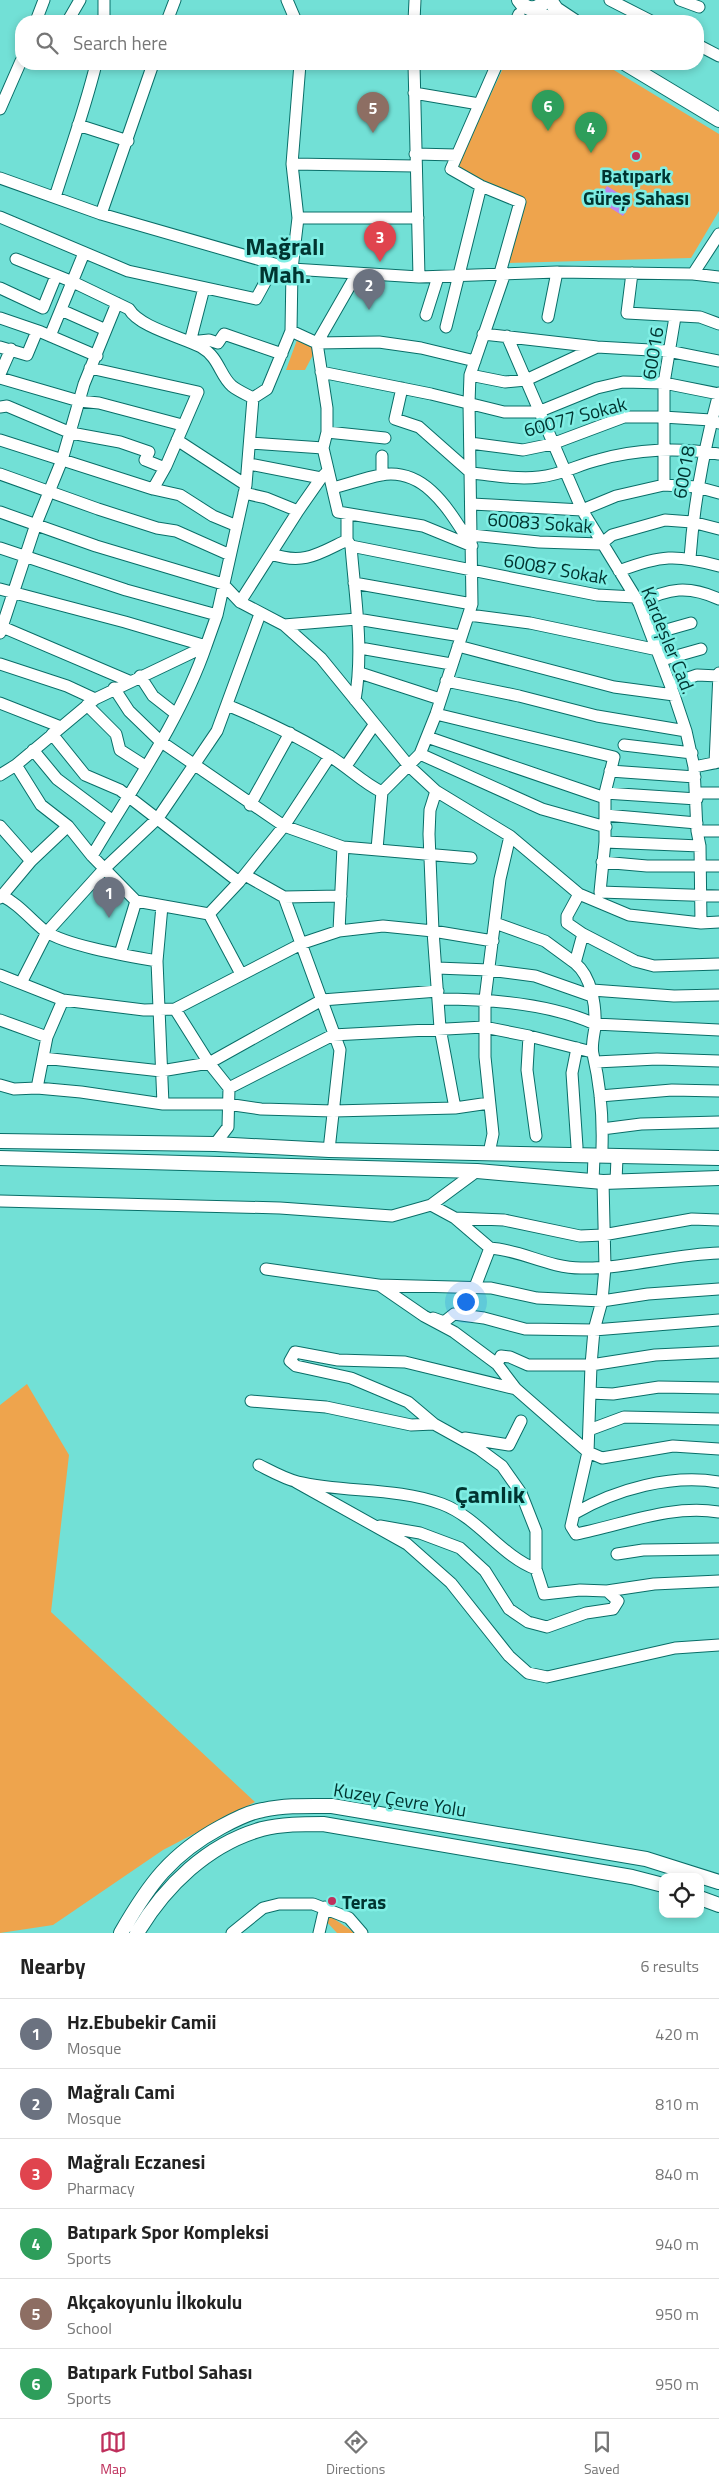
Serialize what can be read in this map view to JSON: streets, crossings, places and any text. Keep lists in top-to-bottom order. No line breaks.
{"streets":{"main road":["Kuzey Çevre Yolu"],"street":["60016","60077 Sokak","60018","60083 Sokak","60087 Sokak","Kardeşler Cad."]},"crossings":[["60016","60077 Sokak"],["60077 Sokak","60018"],["60077 Sokak","Kardeşler Cad."],["60018","60083 Sokak"],["60083 Sokak","Kardeşler Cad."],["60087 Sokak","Kardeşler Cad."]],"districts":["Mağralı Mah.","Çamlık"],"places":["Batıpark Güreş Sahası","Teras"],"page":{"search":"Search here","pins":["6","5","4","3","2","1"],"heading":["Nearby","6 results"],"list":[{"mark":"1","name":"Hz.Ebubekir Camii","note":"Mosque","value":"420 m"},{"mark":"2","name":"Mağralı Cami","note":"Mosque","value":"810 m"},{"mark":"3","name":"Mağralı Eczanesi","note":"Pharmacy","value":"840 m"},{"mark":"4","name":"Batıpark Spor Kompleksi","note":"Sports","value":"940 m"},{"mark":"5","name":"Akçakoyunlu İlkokulu","note":"School","value":"950 m"},{"mark":"6","name":"Batıpark Futbol Sahası","note":"Sports","value":"950 m"}],"nav":["Map","Directions","Saved"]}}
